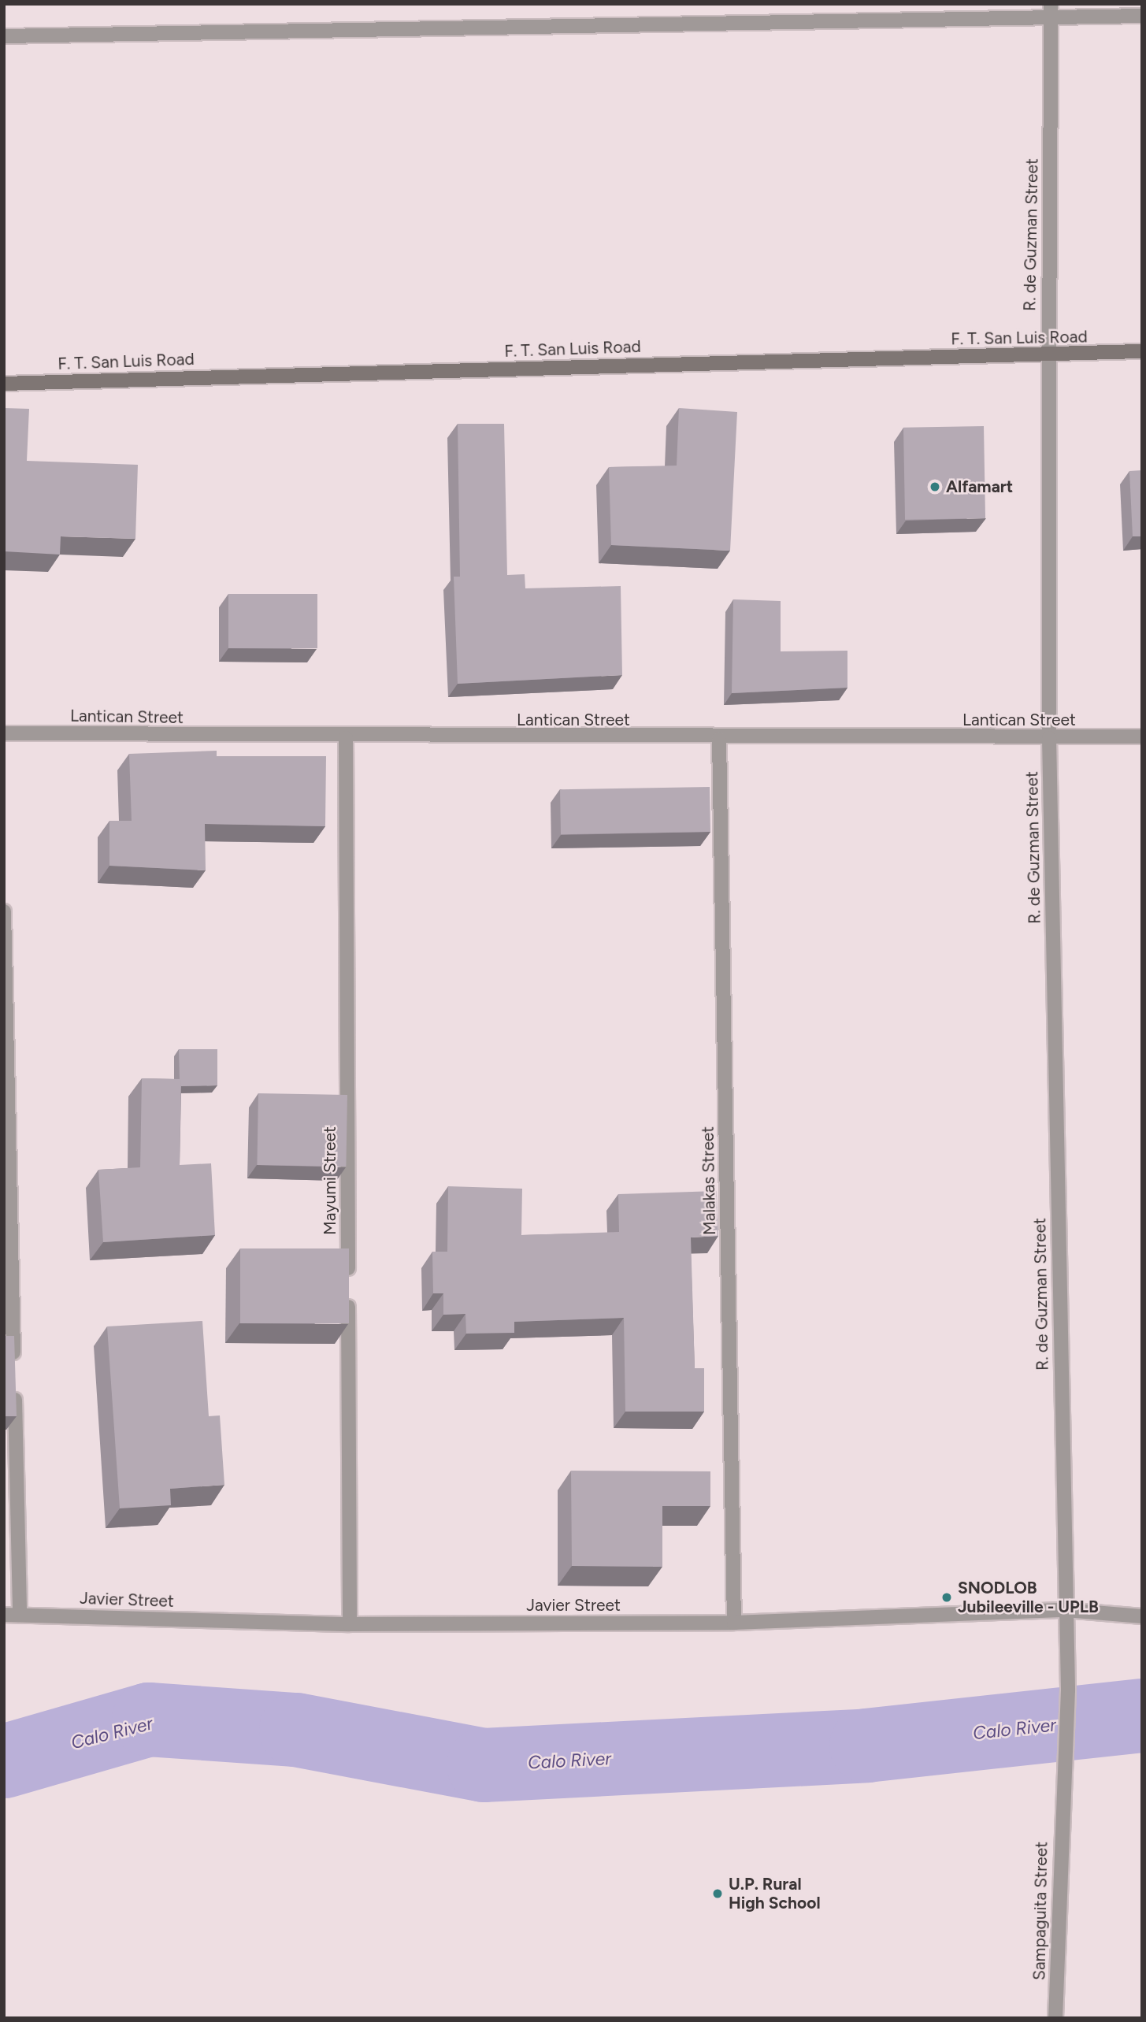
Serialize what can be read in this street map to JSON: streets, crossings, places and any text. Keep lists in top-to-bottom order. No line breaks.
{"streets":{"main road":["F. T. San Luis Road"],"street":["R. de Guzman Street","Lantican Street","Mayumi Street","Malakas Street","Javier Street","Sampaguita Street"]},"crossings":[["R. de Guzman Street","F. T. San Luis Road"],["R. de Guzman Street","Lantican Street"],["R. de Guzman Street","Javier Street"],["R. de Guzman Street","Sampaguita Street"],["Lantican Street","Mayumi Street"],["Lantican Street","Malakas Street"],["Mayumi Street","Javier Street"],["Malakas Street","Javier Street"]],"water":["Calo River"],"places":["Alfamart","SNODLOB Jubileeville - UPLB","U.P. Rural High School"]}
